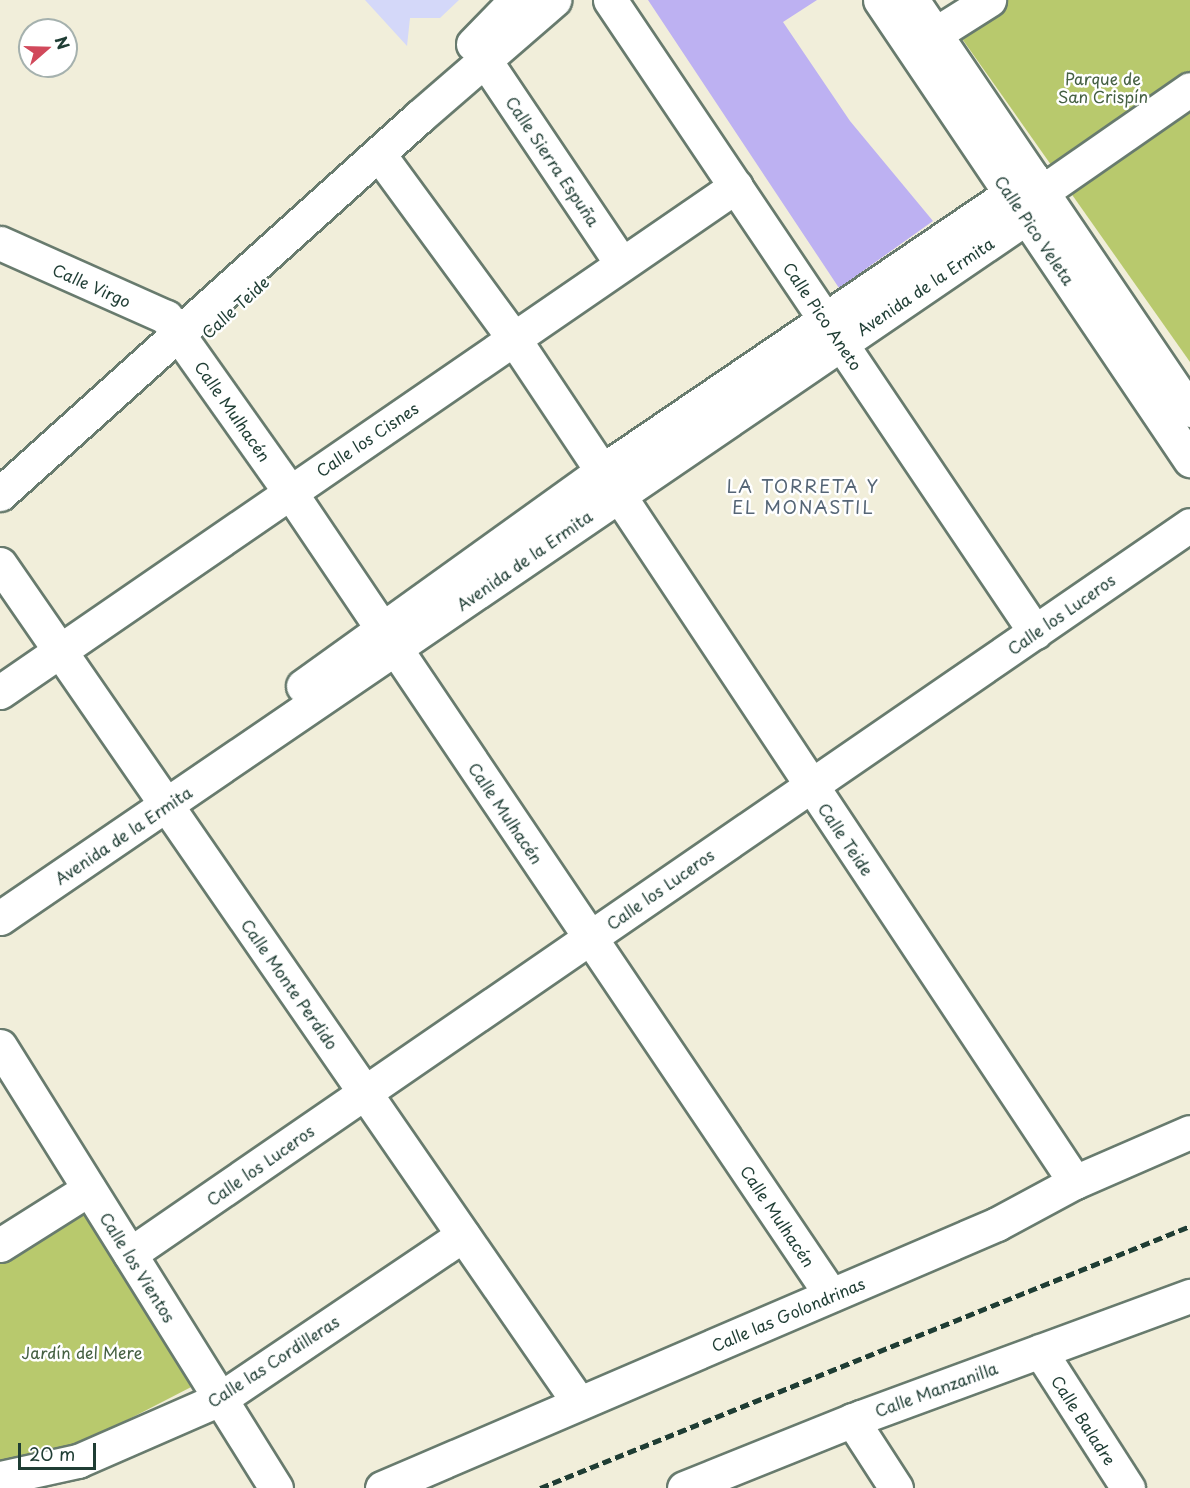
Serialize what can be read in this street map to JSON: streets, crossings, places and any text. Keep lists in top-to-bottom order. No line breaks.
{"streets":{"street":["Calle Sierra Espuña","Calle Pico Veleta","Calle Virgo","Avenida de la Ermita","Calle Teide","Calle Pico Aneto","Calle Mulhacén","Calle los Cisnes","Calle los Luceros","Calle Monte Perdido","Calle los Vientos","Calle las Golondrinas","Calle las Cordilleras","Calle Manzanilla","Calle Baladre"]},"crossings":[["Calle Sierra Espuña","Calle los Cisnes"],["Calle Pico Veleta","Avenida de la Ermita"],["Calle Virgo","Calle Teide"],["Calle Virgo","Calle Mulhacén"],["Avenida de la Ermita","Calle Teide"],["Avenida de la Ermita","Calle Pico Aneto"],["Avenida de la Ermita","Calle Mulhacén"],["Avenida de la Ermita","Calle Monte Perdido"],["Calle Teide","Calle Mulhacén"],["Calle Teide","Calle los Cisnes"],["Calle Teide","Calle los Luceros"],["Calle Teide","Calle las Golondrinas"],["Calle Pico Aneto","Calle los Cisnes"],["Calle Pico Aneto","Calle los Luceros"],["Calle Mulhacén","Calle los Cisnes"],["Calle Mulhacén","Calle los Luceros"],["Calle Mulhacén","Calle las Golondrinas"],["Calle los Cisnes","Calle Monte Perdido"],["Calle los Luceros","Calle Monte Perdido"],["Calle los Luceros","Calle los Vientos"],["Calle Monte Perdido","Calle las Golondrinas"],["Calle Monte Perdido","Calle las Cordilleras"],["Calle los Vientos","Calle las Cordilleras"],["Calle Manzanilla","Calle Baladre"]],"districts":["LA TORRETA Y EL MONASTIL"],"parks":["Parque de San Crispín","Jardín del Mere"],"scale_bar":"20 m","north":"right"}
